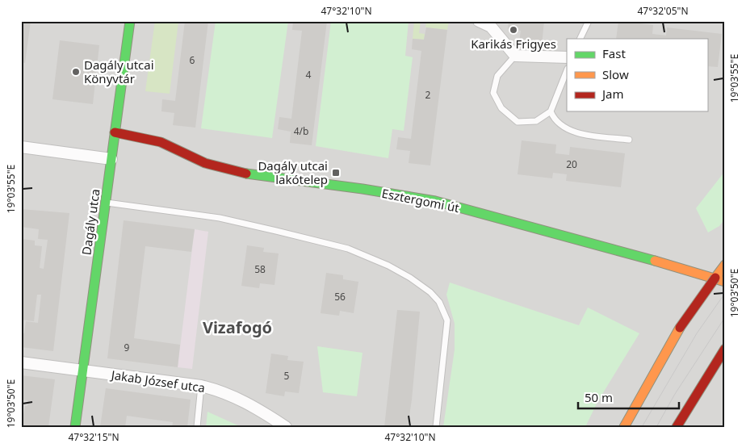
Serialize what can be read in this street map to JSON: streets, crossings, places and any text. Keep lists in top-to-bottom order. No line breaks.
{"streets":{"street":["Esztergomi út","Dagály utca","Jakab József utca"]},"crossings":[["Esztergomi út","Dagály utca"],["Dagály utca","Jakab József utca"]],"districts":["Vizafogó"],"places":{"other":["Karikás Frigyes","Dagály utcai Könyvtár"],"transit":["Dagály utcai lakótelep"]},"house_numbers":["6","4","2","4/b","20","58","56","9","5"],"legend":["Fast","Slow","Jam"],"scale_bar":"50 m","coordinates":["47°32'10\"N","47°32'05\"N","19°03'55\"E","19°03'50\"E","47°32'15\"N"]}
